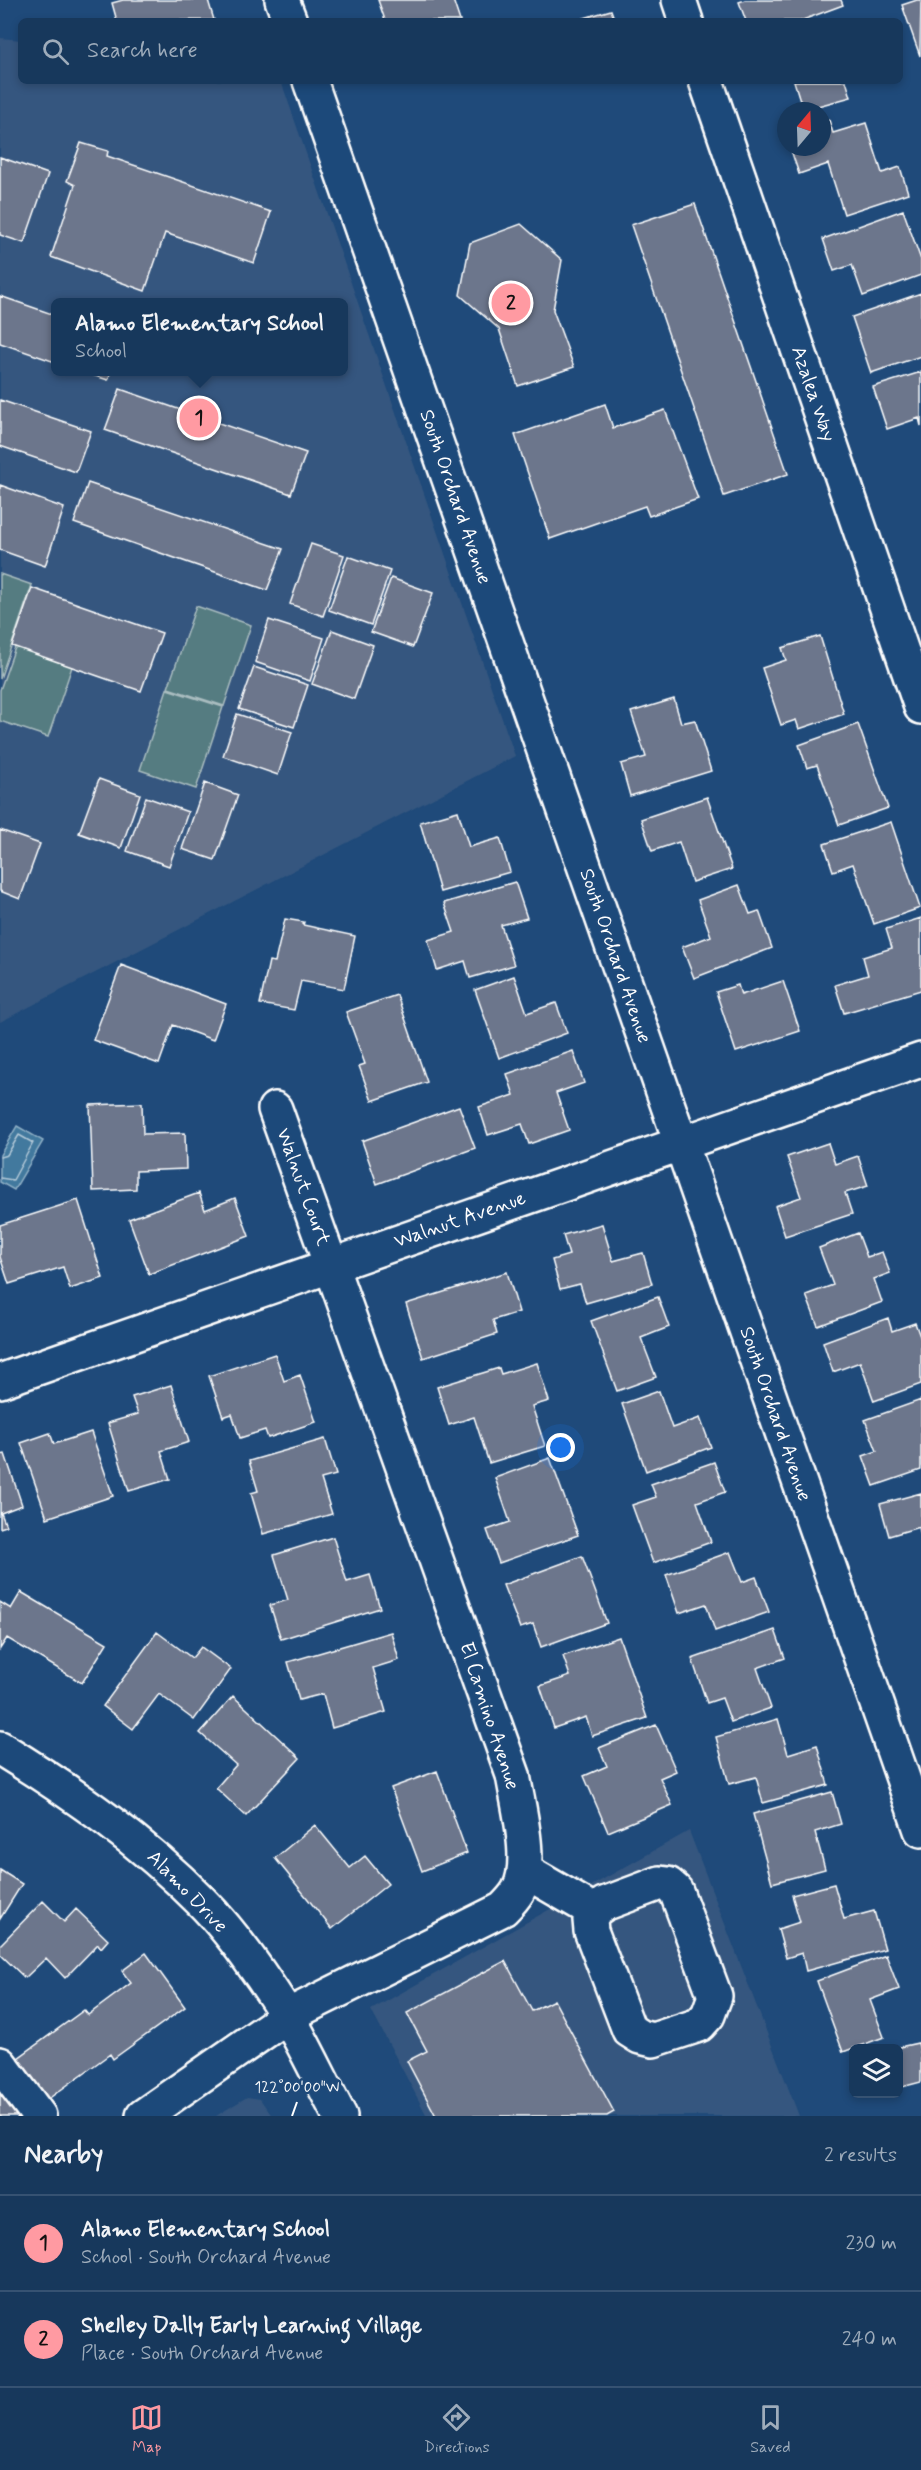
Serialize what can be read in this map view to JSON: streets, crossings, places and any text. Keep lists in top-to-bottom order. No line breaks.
{"streets":{"street":["Azalea Way","South Orchard Avenue","Walnut Court","Walnut Avenue","El Camino Avenue","Alamo Drive"]},"crossings":[["South Orchard Avenue","Walnut Avenue"],["Walnut Court","Walnut Avenue"],["Walnut Court","El Camino Avenue"],["Walnut Avenue","El Camino Avenue"],["El Camino Avenue","Alamo Drive"]],"north":"top","page":{"search":"Search here","pins":["2","1"],"popup":["Alamo Elementary School","School"],"heading":["Nearby","2 results"],"list":[{"mark":"1","name":"Alamo Elementary School","note":"School · South Orchard Avenue","value":"230 m"},{"mark":"2","name":"Shelley Dally Early Learning Village","note":"Place · South Orchard Avenue","value":"240 m"}],"nav":["Map","Directions","Saved"]},"coordinates":["122°00'00\"W"]}
